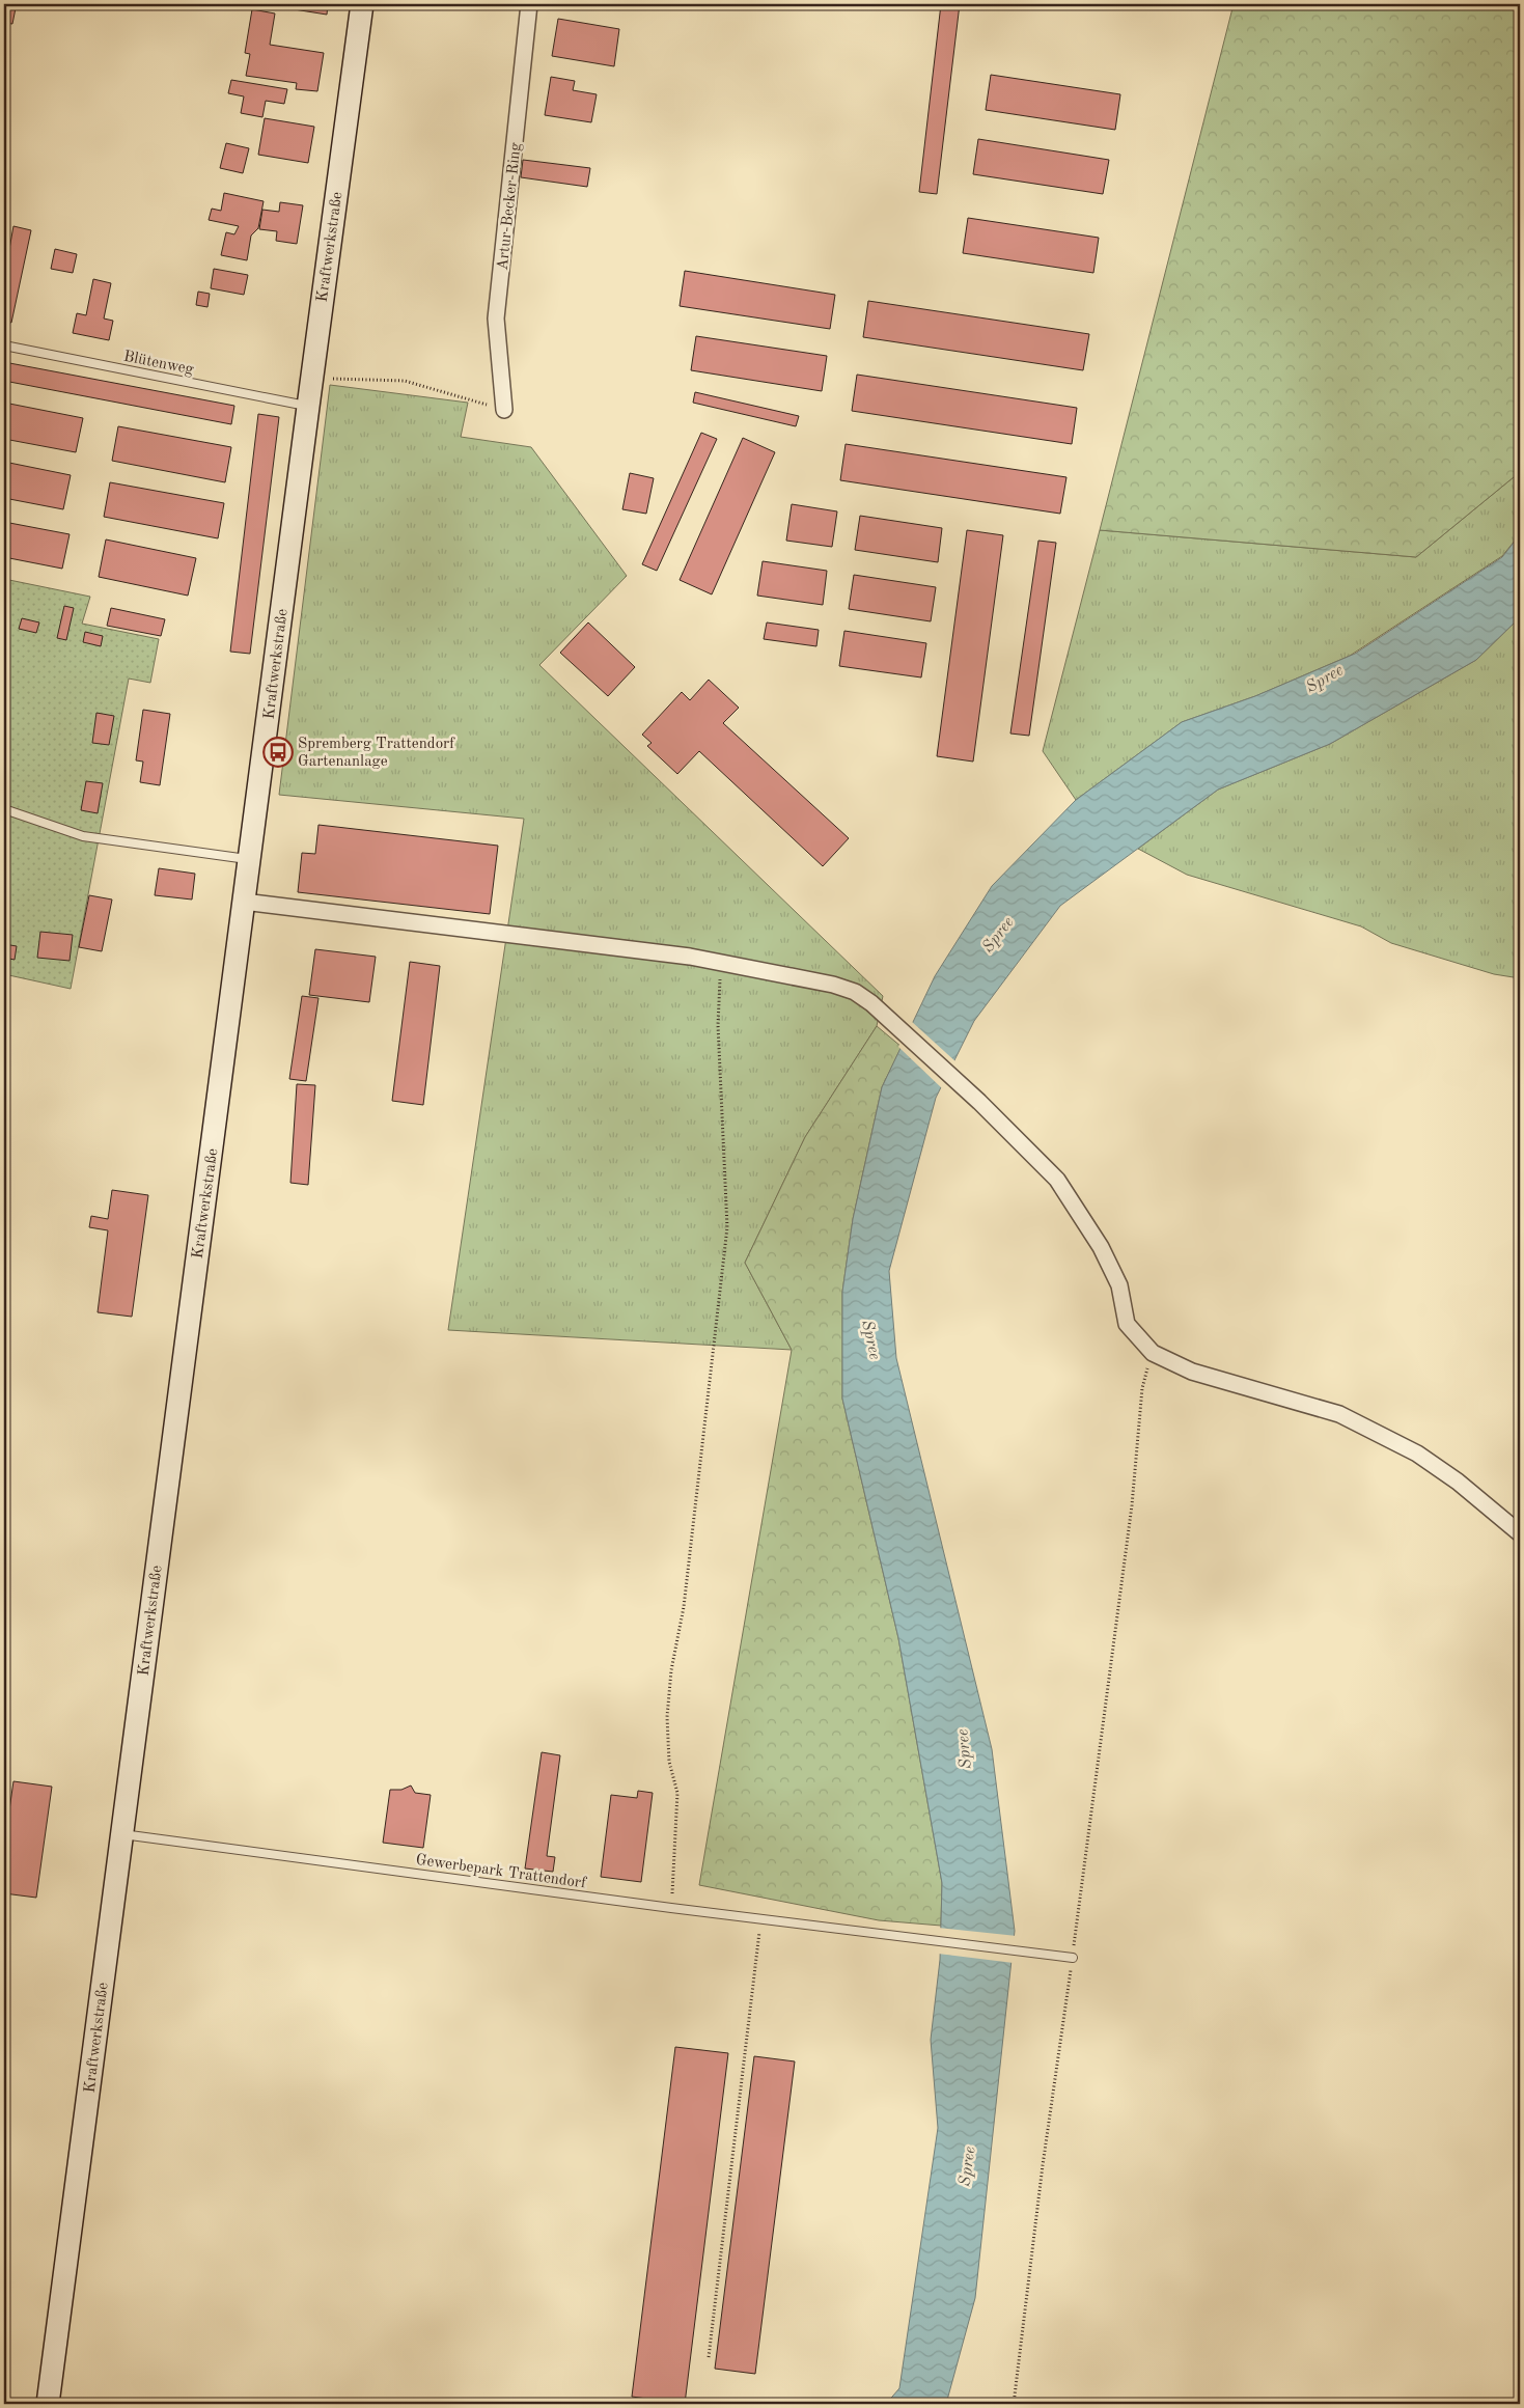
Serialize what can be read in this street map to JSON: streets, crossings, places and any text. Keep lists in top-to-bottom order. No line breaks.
{"streets":{"main road":["Kraftwerkstraße"],"street":["Artur-Becker-Ring"],"lane":["Blütenweg","Gewerbepark Trattendorf"]},"crossings":[["Kraftwerkstraße","Blütenweg"],["Kraftwerkstraße","Gewerbepark Trattendorf"]],"water":["Spree"],"places":{"bus stop":["Spremberg Trattendorf Gartenanlage"]}}
